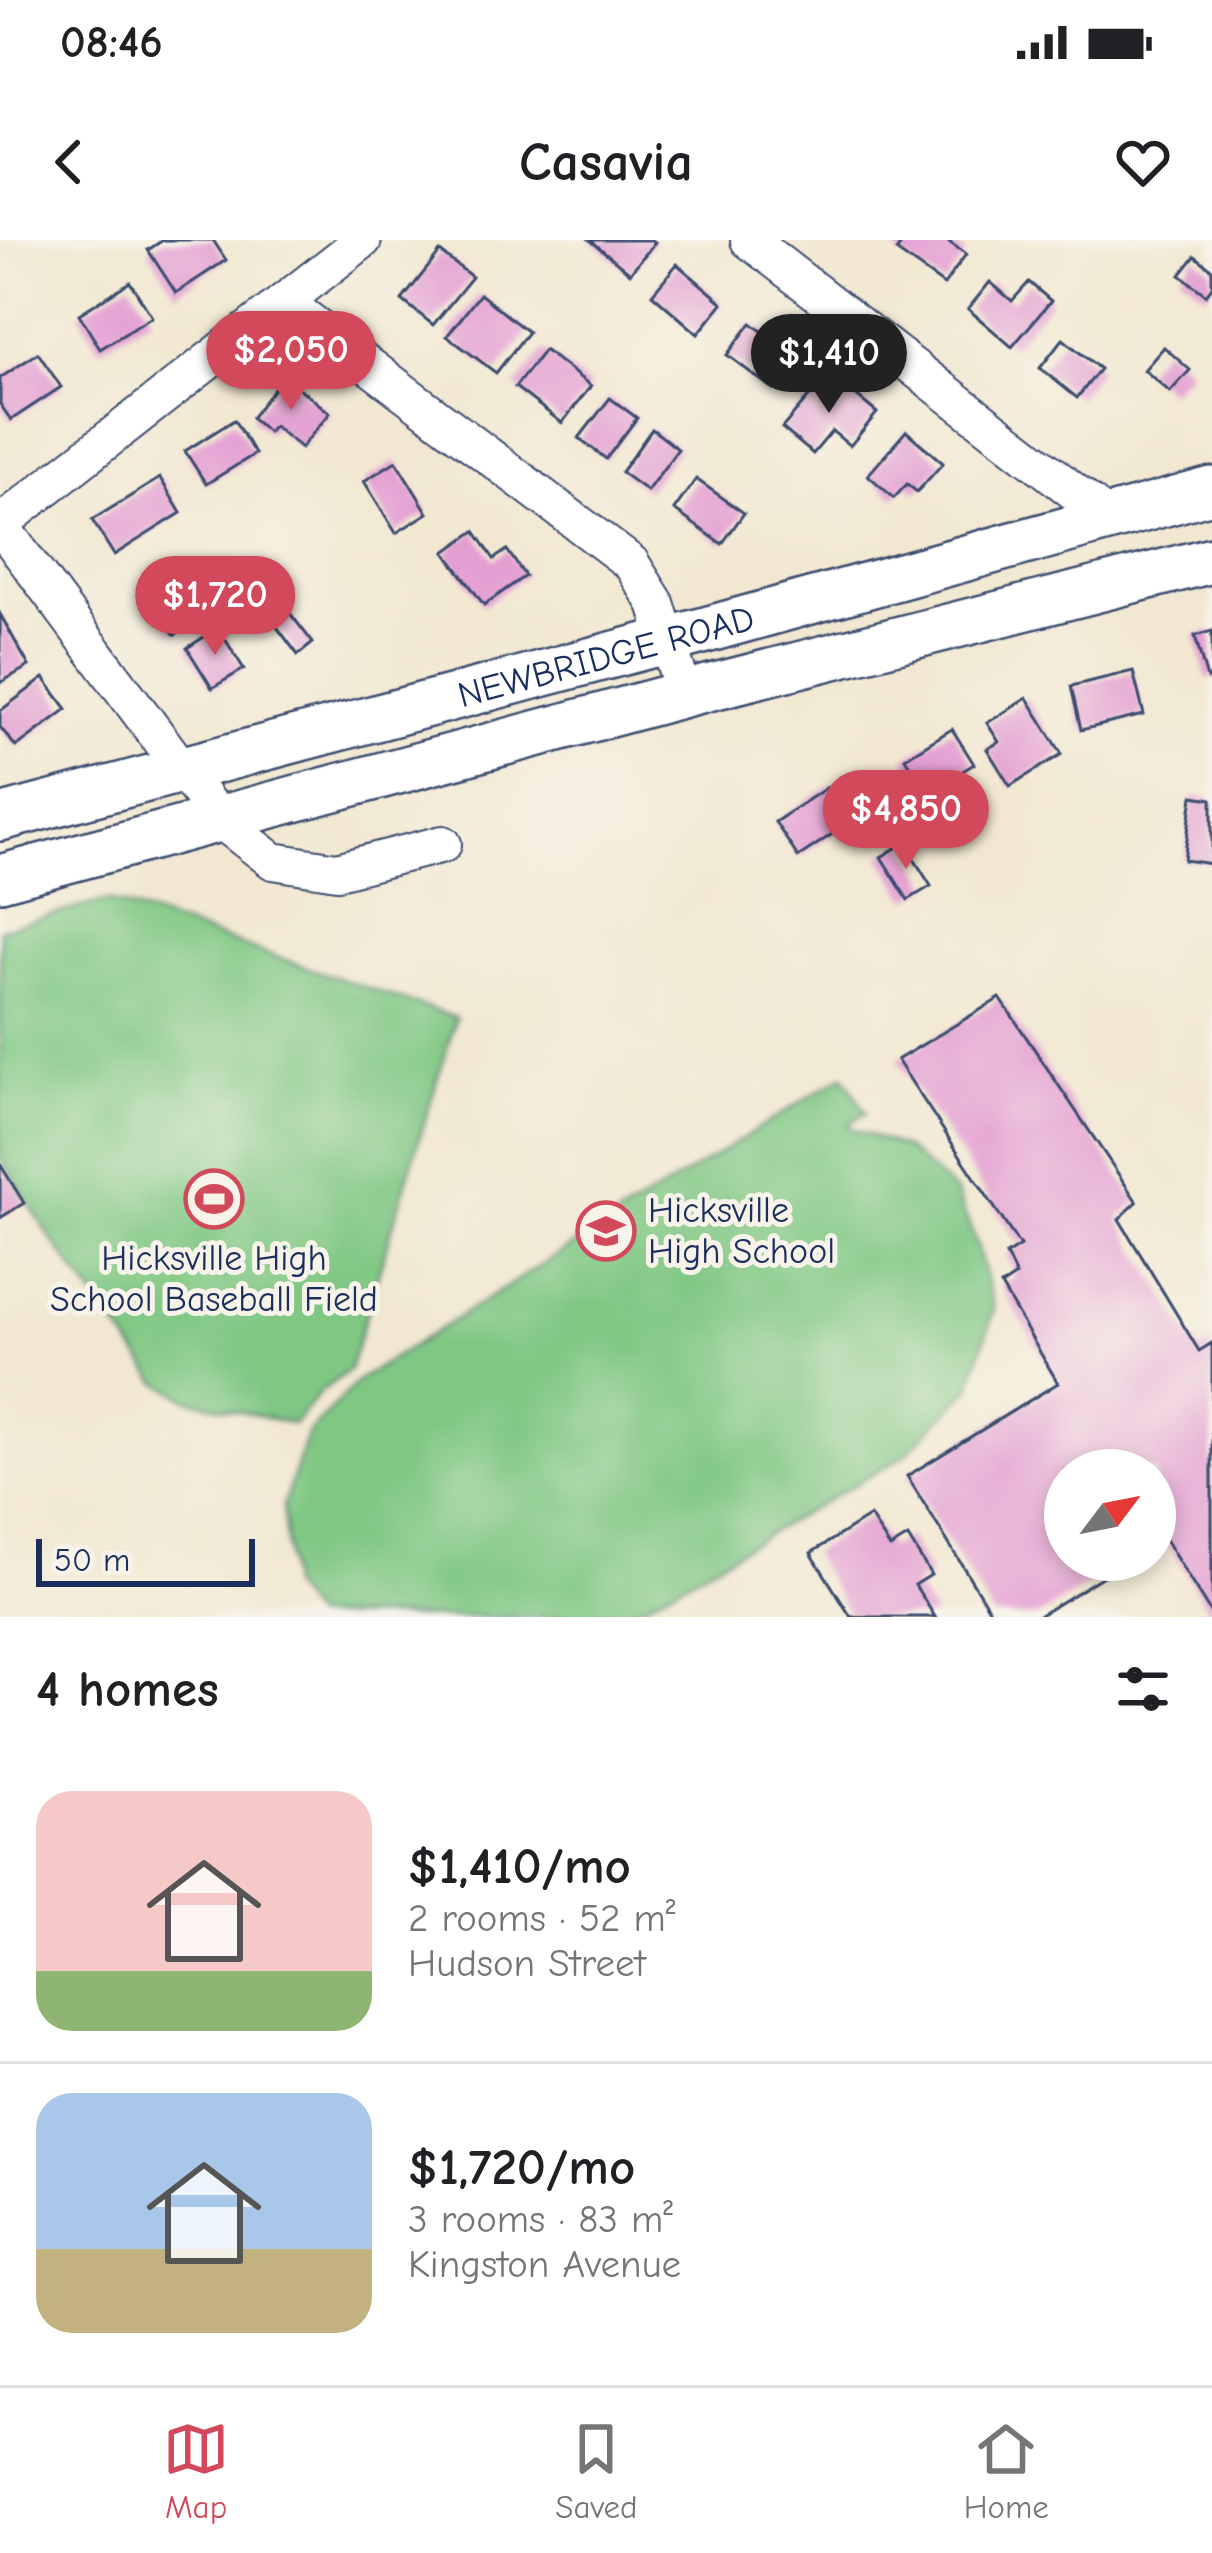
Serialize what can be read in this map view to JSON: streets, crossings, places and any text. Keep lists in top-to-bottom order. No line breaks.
{"streets":{"main road":["NEWBRIDGE ROAD"]},"places":{"sports":["Hicksville High School Baseball Field"],"school or university":["Hicksville High School"]},"scale_bar":"50 m","north":"top right","page":{"status":"08:46","header":"Casavia","price":["$2,050","$1,410","$1,720","$4,850"],"scale":"50 m","heading":"4 homes","list":[{"name":"$1,410/mo","note":"2 rooms · 52 m² · Hudson Street"},{"name":"$1,720/mo","note":"3 rooms · 83 m² · Kingston Avenue"}],"tabs":["Map","Saved","Home"]}}
